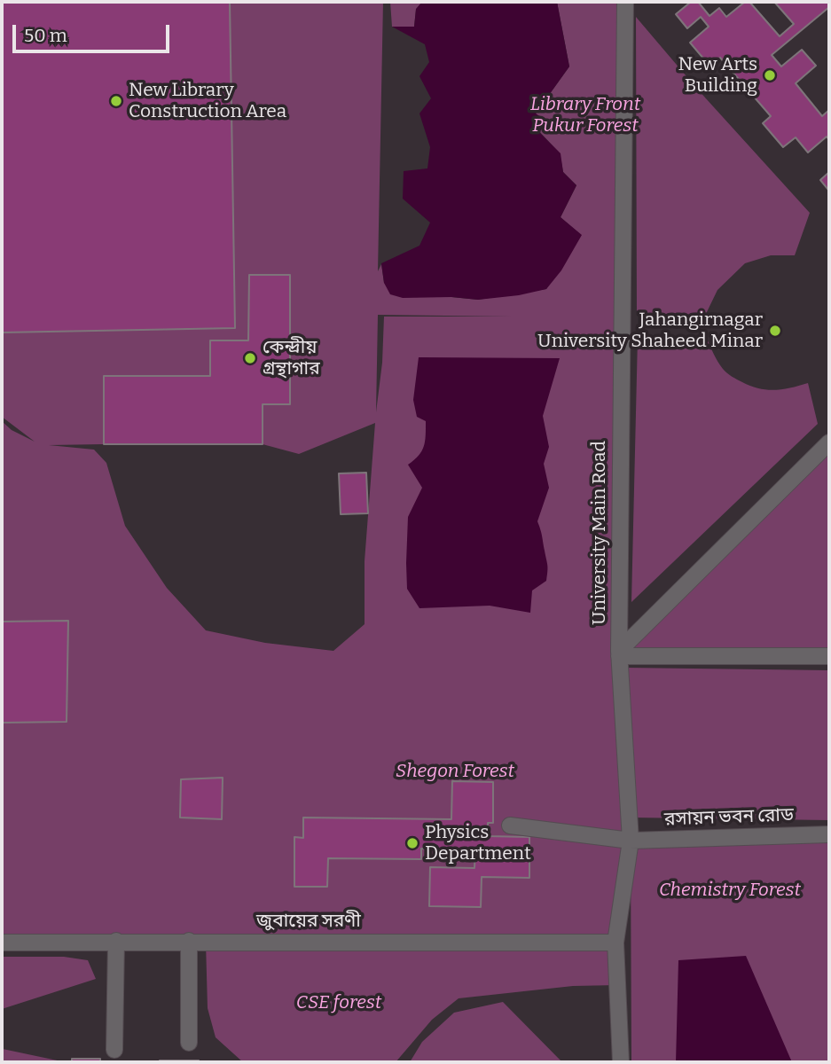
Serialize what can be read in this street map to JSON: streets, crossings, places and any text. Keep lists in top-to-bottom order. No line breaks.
{"streets":{"street":["University Main Road","রসায়ন ভবন রোড","জুবায়ের সরণী"]},"crossings":[["University Main Road","রসায়ন ভবন রোড"],["University Main Road","জুবায়ের সরণী"]],"parks":["Library Front Pukur Forest","Shegon Forest","Chemistry Forest","CSE forest"],"places":["New Arts Building","New Library Construction Area","Jahangirnagar University Shaheed Minar","কেন্দ্রীয় গ্রন্থাগার","Physics Department"],"scale_bar":"50 m"}
